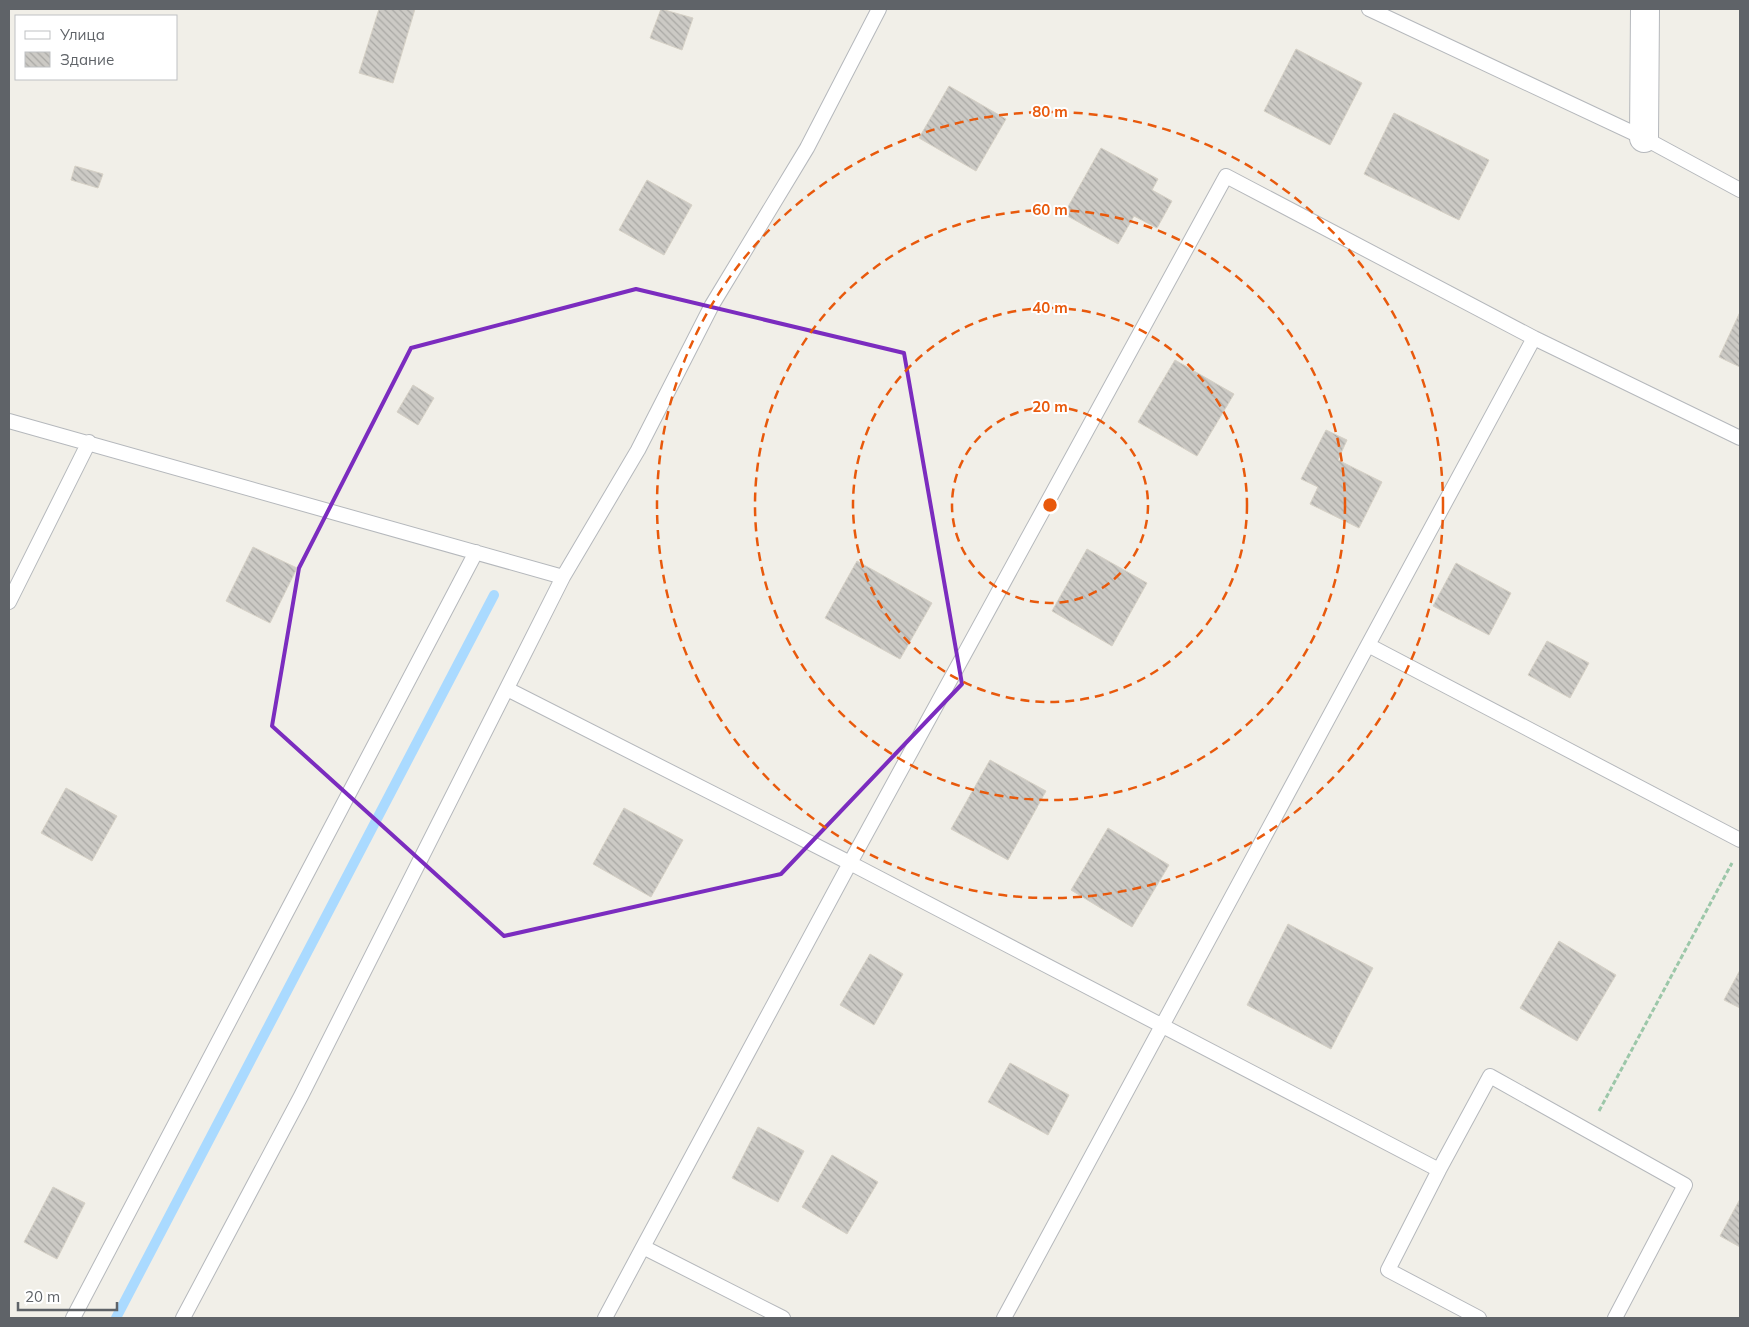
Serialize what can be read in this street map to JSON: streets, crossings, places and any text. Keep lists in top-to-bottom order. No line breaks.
{"legend":["Улица","Здание"],"scale_bar":"20 m","rings":["80 m","60 m","40 m","20 m"]}
